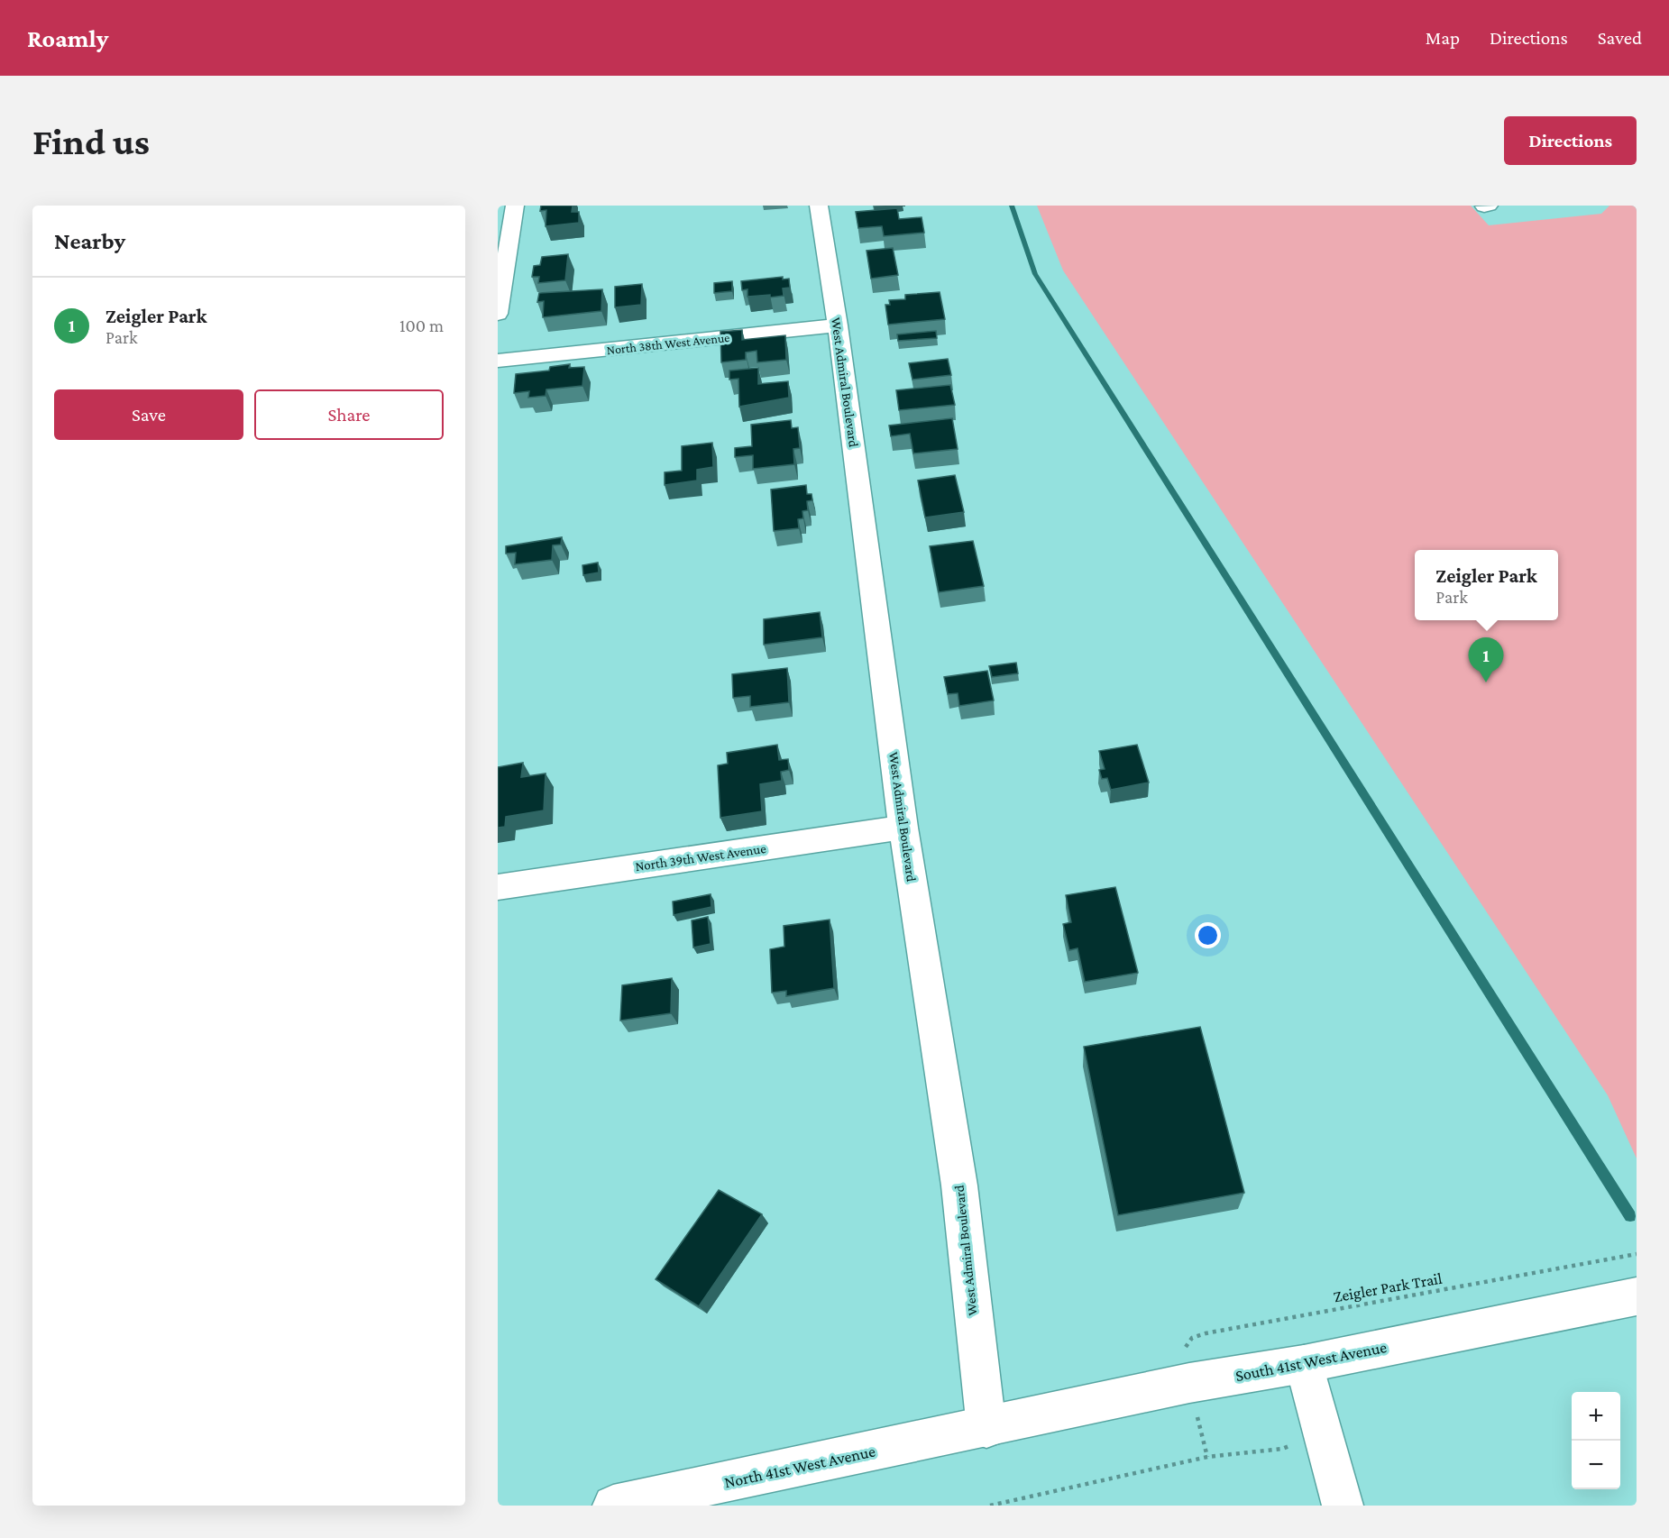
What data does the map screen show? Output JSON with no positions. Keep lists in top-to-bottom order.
{
  "streets": {
    "street": [
      "North 38th West Avenue",
      "West Admiral Boulevard",
      "North 39th West Avenue",
      "South 41st West Avenue",
      "North 41st West Avenue"
    ],
    "path": ["Zeigler Park Trail"]
  },
  "crossings": [
    ["North 38th West Avenue", "West Admiral Boulevard"],
    ["West Admiral Boulevard", "North 39th West Avenue"],
    ["West Admiral Boulevard", "South 41st West Avenue"],
    ["West Admiral Boulevard", "North 41st West Avenue"],
    ["Zeigler Park Trail", "South 41st West Avenue"],
    ["South 41st West Avenue", "North 41st West Avenue"]
  ],
  "page": {
    "header": "Roamly",
    "nav": ["Map", "Directions", "Saved"],
    "buttons": [
      "Directions",
      ["Save", "Share"]
    ],
    "title": "Find us",
    "heading": "Nearby",
    "list": [
      {
        "mark": "1",
        "name": "Zeigler Park",
        "note": "Park",
        "value": "100 m"
      }
    ],
    "popup": ["Zeigler Park", "Park"],
    "pins": "1",
    "map_buttons": ["+", "−"]
  }
}
